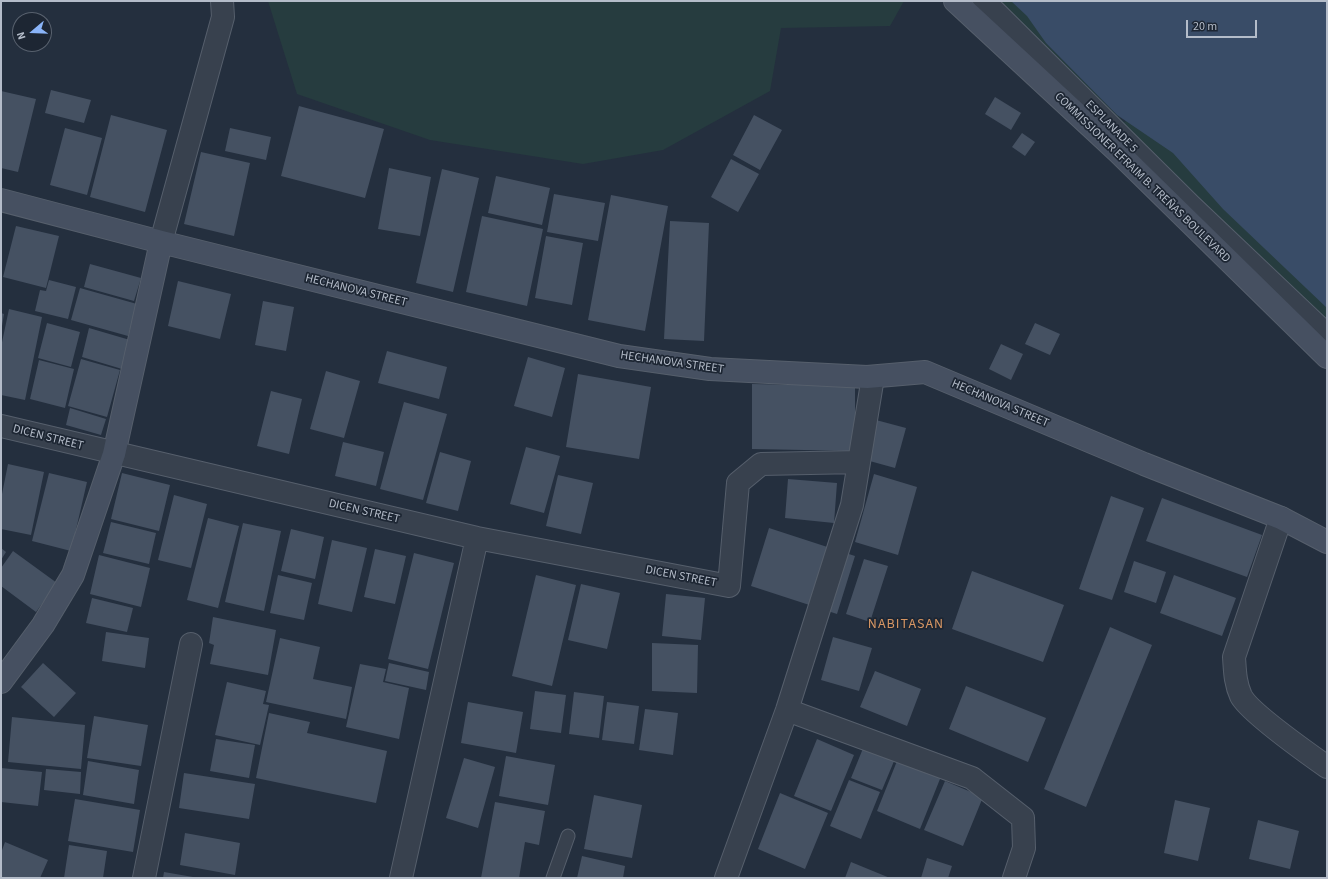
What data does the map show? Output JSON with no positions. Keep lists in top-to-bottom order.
{
  "streets": {
    "main road": ["COMMISSIONER EFRAIM B. TREÑAS BOULEVARD", "HECHANOVA STREET"],
    "street": ["ESPLANADE 5", "DICEN STREET"]
  },
  "districts": ["NABITASAN"],
  "scale_bar": "20 m",
  "north": "left"
}
